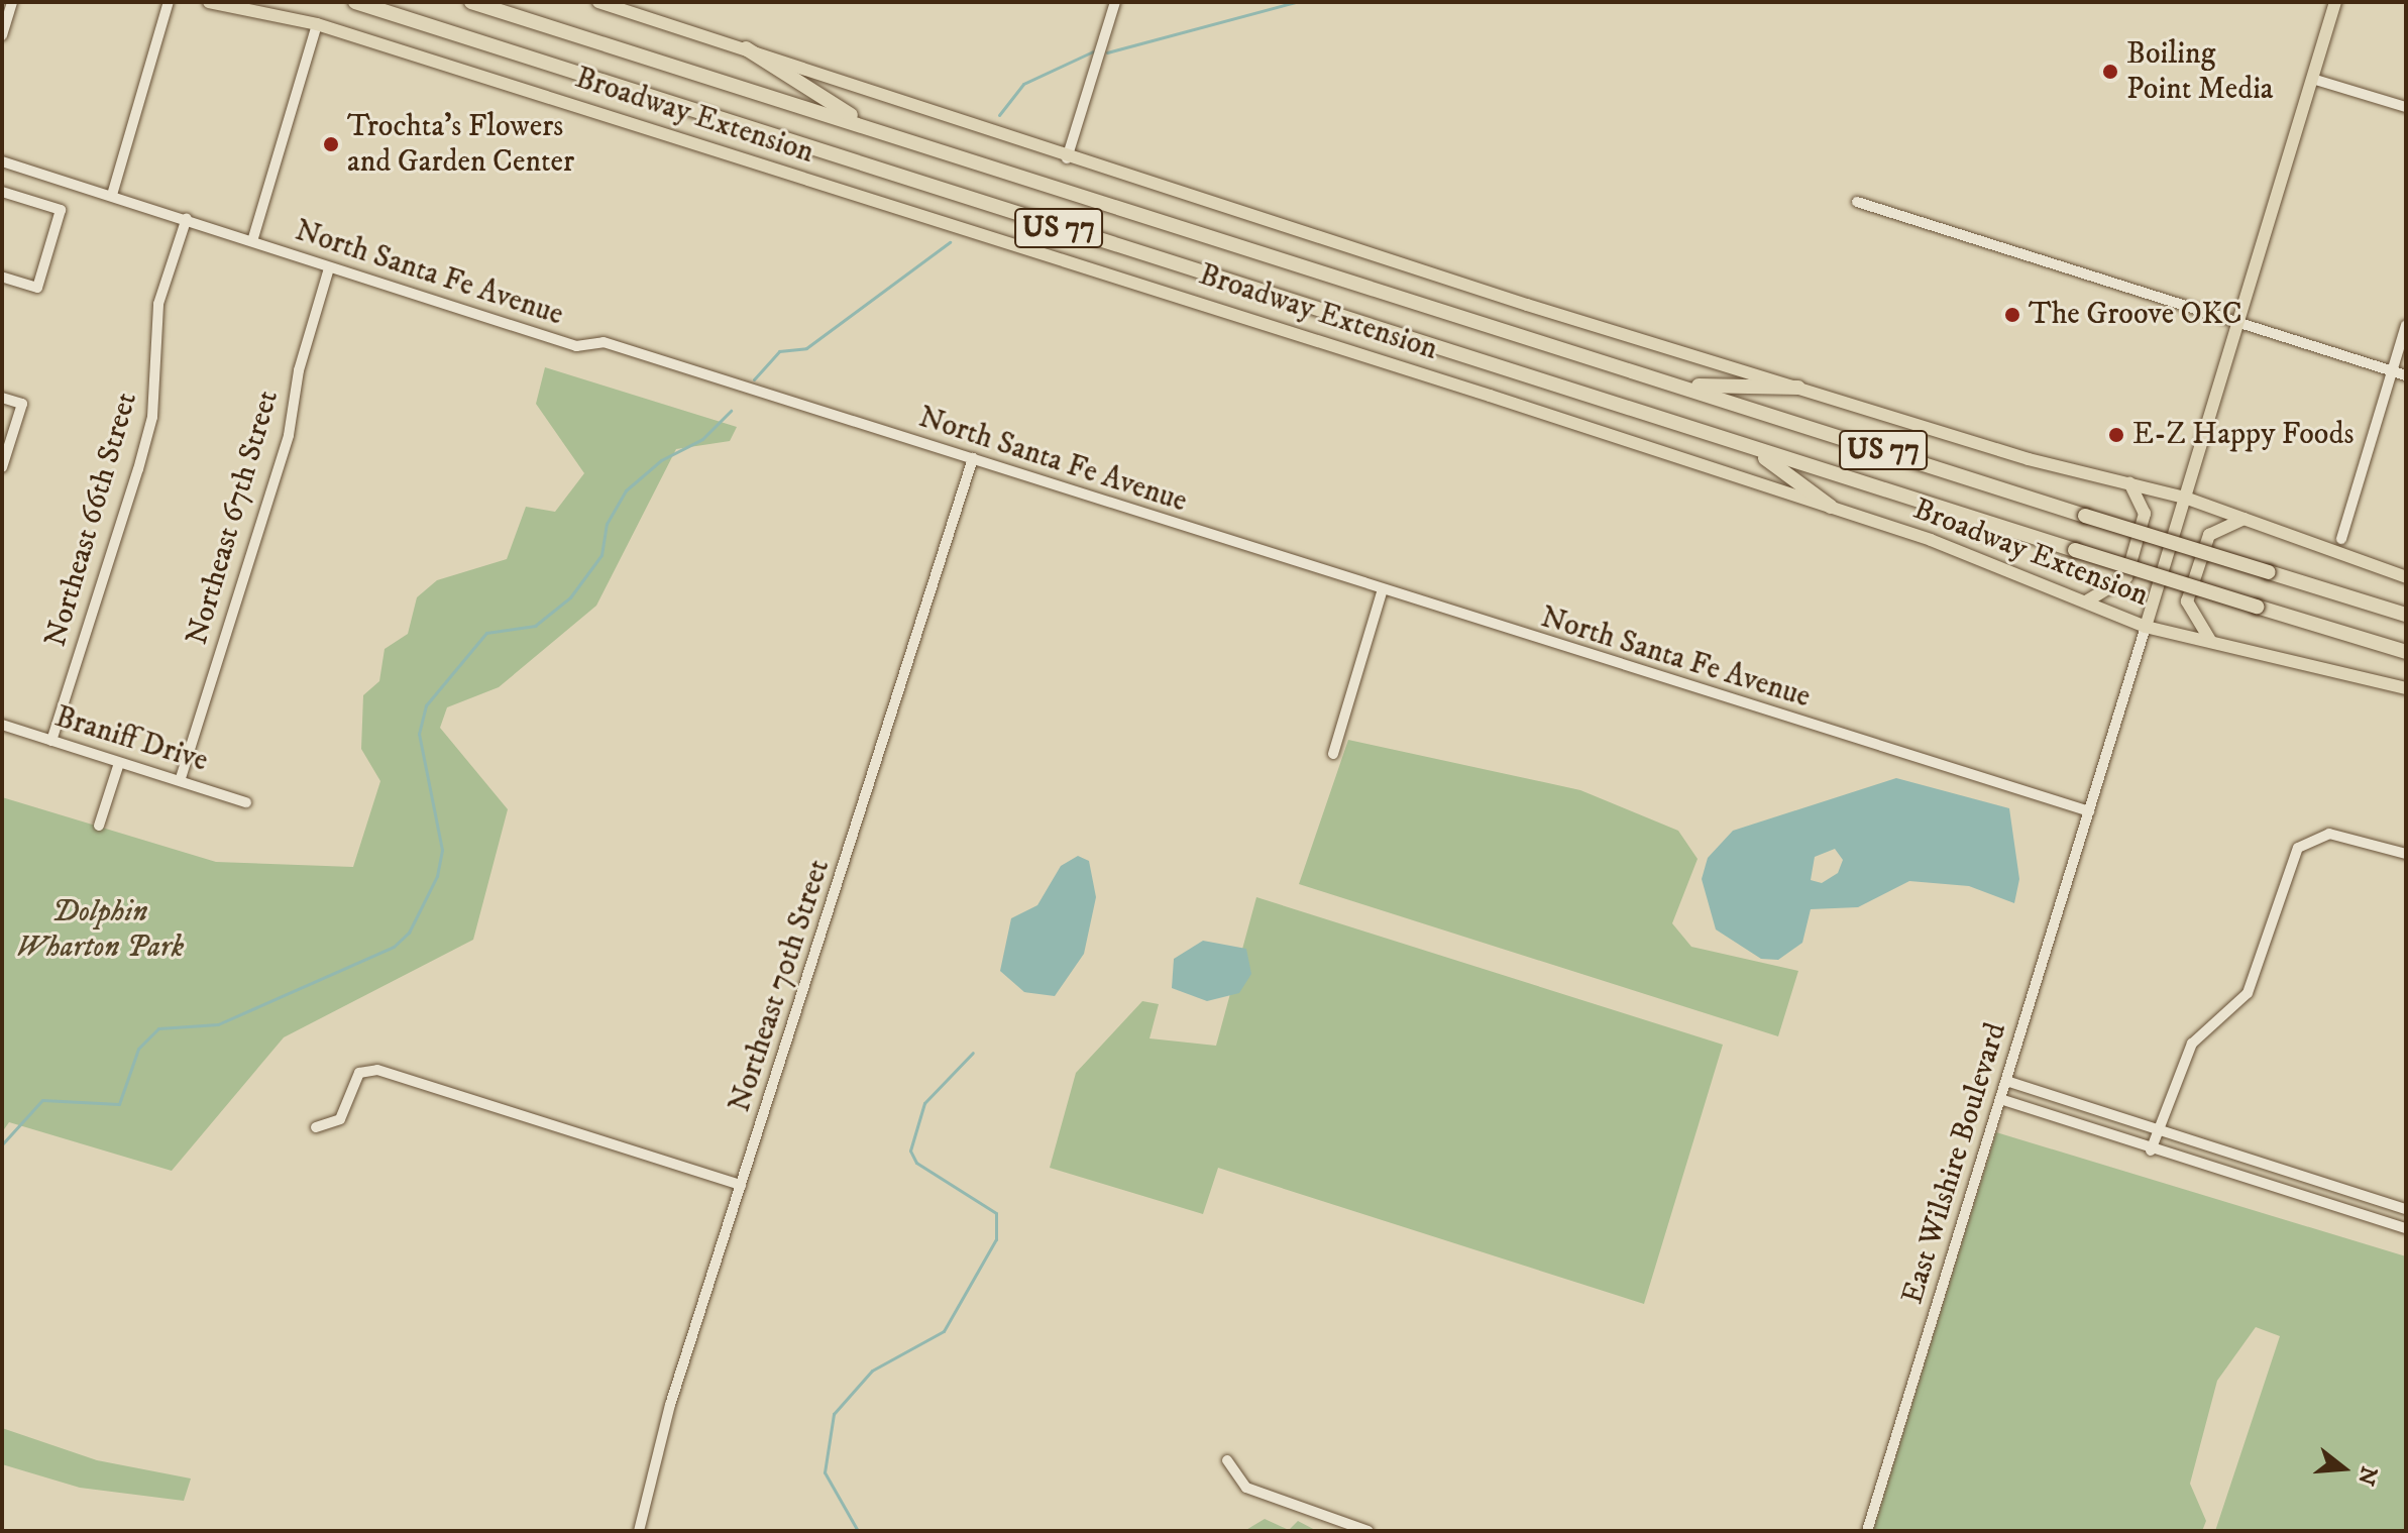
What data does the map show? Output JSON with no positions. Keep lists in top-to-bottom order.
{
  "streets": {
    "highway": ["Broadway Extension", "US 77"],
    "street": [
      "North Santa Fe Avenue",
      "Northeast 67th Street",
      "Northeast 66th Street",
      "Braniff Drive",
      "Northeast 70th Street",
      "East Wilshire Boulevard"
    ]
  },
  "crossings": [
    ["Broadway Extension", "East Wilshire Boulevard"],
    ["North Santa Fe Avenue", "Northeast 67th Street"],
    ["North Santa Fe Avenue", "Northeast 66th Street"],
    ["North Santa Fe Avenue", "Northeast 70th Street"],
    ["North Santa Fe Avenue", "East Wilshire Boulevard"],
    ["Northeast 67th Street", "Braniff Drive"],
    ["Northeast 66th Street", "Braniff Drive"]
  ],
  "parks": ["Dolphin Wharton Park"],
  "places": [
    "Boiling Point Media",
    "Trochta's Flowers and Garden Center",
    "The Groove OKC",
    "E-Z Happy Foods"
  ],
  "north": "right"
}
